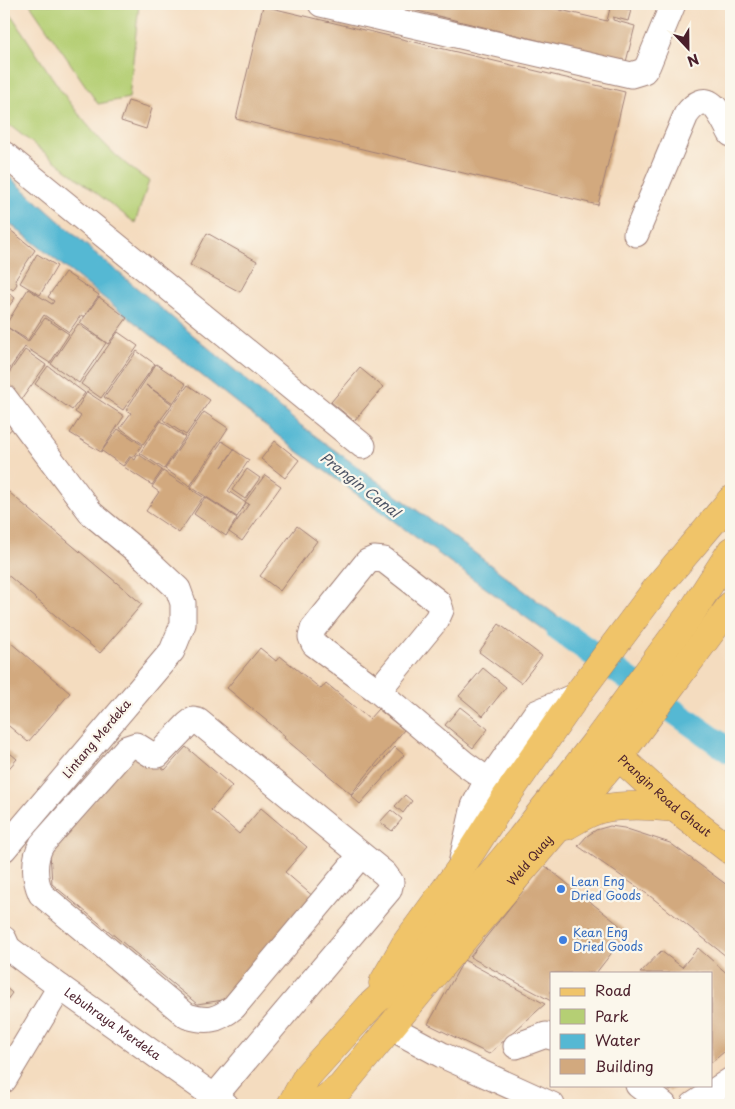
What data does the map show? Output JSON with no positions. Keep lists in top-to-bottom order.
{
  "streets": {
    "main road": ["Prangin Road Ghaut", "Weld Quay"],
    "street": ["Lintang Merdeka", "Lebuhraya Merdeka"]
  },
  "crossings": [
    ["Prangin Road Ghaut", "Weld Quay"]
  ],
  "water": ["Prangin Canal"],
  "places": ["Lean Eng Dried Goods", "Kean Eng Dried Goods"],
  "legend": [
    "Road",
    "Park",
    "Water",
    "Building"
  ],
  "north": "bottom"
}
